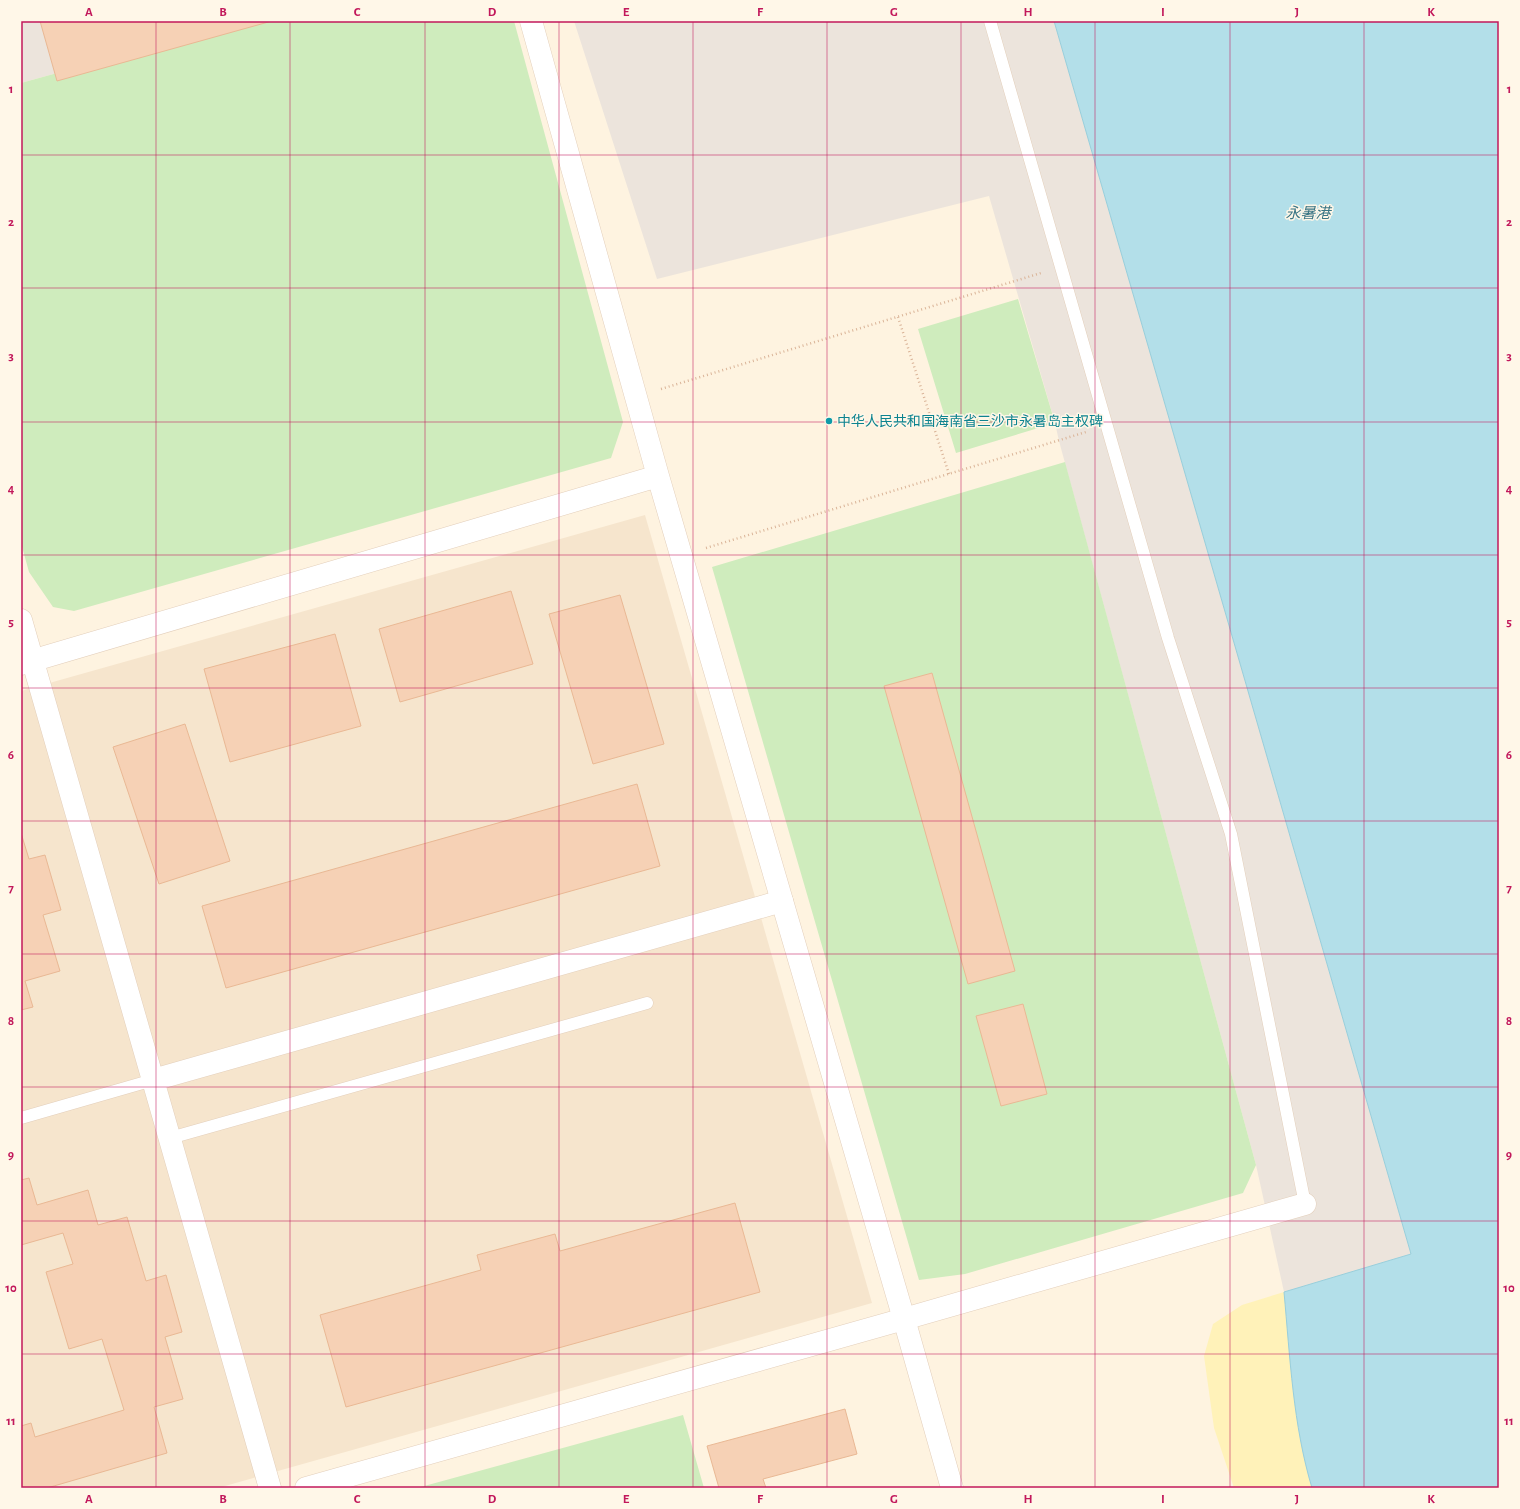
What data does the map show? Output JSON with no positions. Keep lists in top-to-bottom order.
{
  "water": ["永暑港"],
  "places": ["中华人民共和国海南省三沙市永暑岛主权碑"],
  "grid": {
    "columns": [
      "A",
      "B",
      "C",
      "D",
      "E",
      "F",
      "G",
      "H",
      "I",
      "J",
      "K"
    ],
    "rows": [
      "1",
      "2",
      "3",
      "4",
      "5",
      "6",
      "7",
      "8",
      "9",
      "10",
      "11"
    ]
  }
}
